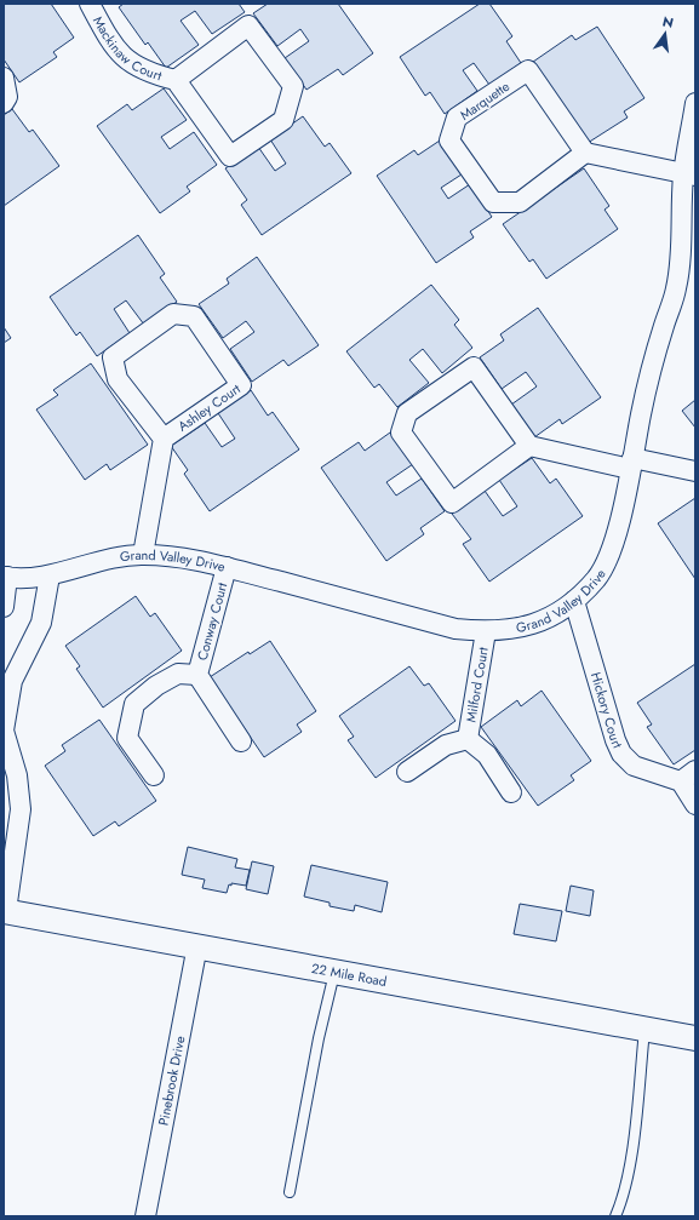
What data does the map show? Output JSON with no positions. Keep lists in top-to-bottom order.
{
  "streets": {
    "street": [
      "Mackinaw Court",
      "Marquette",
      "Ashley Court",
      "Grand Valley Drive",
      "Conway Court",
      "Milford Court",
      "Hickory Court",
      "22 Mile Road",
      "Pinebrook Drive"
    ]
  },
  "crossings": [
    ["Ashley Court", "Grand Valley Drive"],
    ["Grand Valley Drive", "Conway Court"],
    ["Grand Valley Drive", "Milford Court"],
    ["Grand Valley Drive", "Hickory Court"],
    ["22 Mile Road", "Pinebrook Drive"]
  ],
  "north": "top"
}
